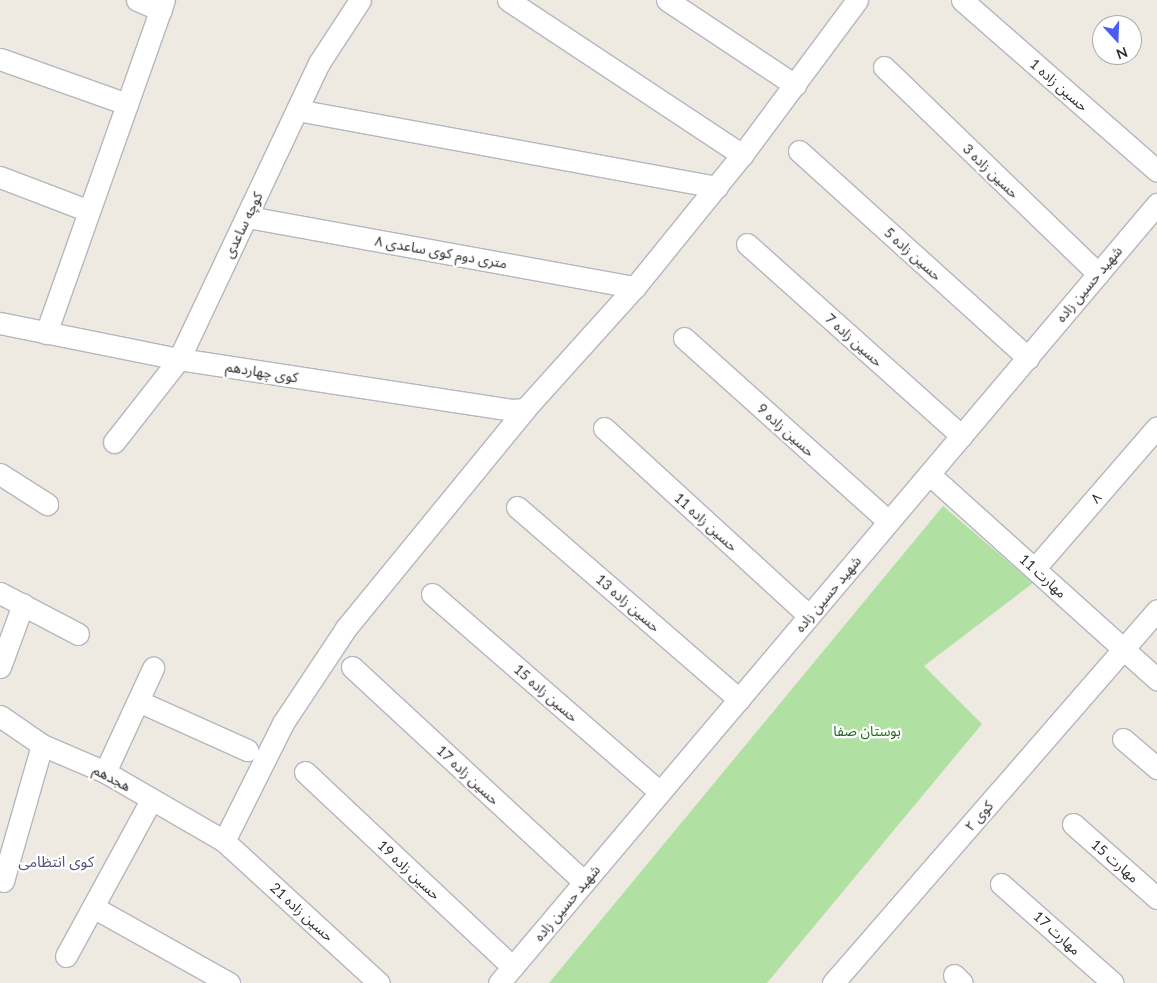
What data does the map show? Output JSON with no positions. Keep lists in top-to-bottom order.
{
  "streets": {
    "street": [
      "حسین زاده 1",
      "حسین زاده 3",
      "کوچه ساعدی",
      "۸ متری دوم کوی ساعدی",
      "حسین زاده 5",
      "شهید حسین زاده",
      "حسین زاده 7",
      "کوی چهاردهم",
      "حسین زاده 9",
      "۸",
      "حسین زاده 11",
      "مهارت 11",
      "حسین زاده 13",
      "حسین زاده 15",
      "حسین زاده 17",
      "هجدهم",
      "کوی ۲",
      "مهارت 15",
      "حسین زاده 19",
      "حسین زاده 21",
      "مهارت 17"
    ]
  },
  "crossings": [
    ["حسین زاده 3", "شهید حسین زاده"],
    ["کوچه ساعدی", "۸ متری دوم کوی ساعدی"],
    ["کوچه ساعدی", "کوی چهاردهم"],
    ["حسین زاده 5", "شهید حسین زاده"],
    ["شهید حسین زاده", "حسین زاده 7"],
    ["شهید حسین زاده", "حسین زاده 9"],
    ["شهید حسین زاده", "حسین زاده 11"],
    ["شهید حسین زاده", "مهارت 11"],
    ["شهید حسین زاده", "حسین زاده 13"],
    ["شهید حسین زاده", "حسین زاده 15"],
    ["شهید حسین زاده", "حسین زاده 17"],
    ["شهید حسین زاده", "حسین زاده 19"],
    ["۸", "مهارت 11"],
    ["مهارت 11", "کوی ۲"],
    ["هجدهم", "حسین زاده 21"]
  ],
  "districts": ["کوی انتظامی"],
  "parks": ["بوستان صفا"],
  "north": "bottom"
}
